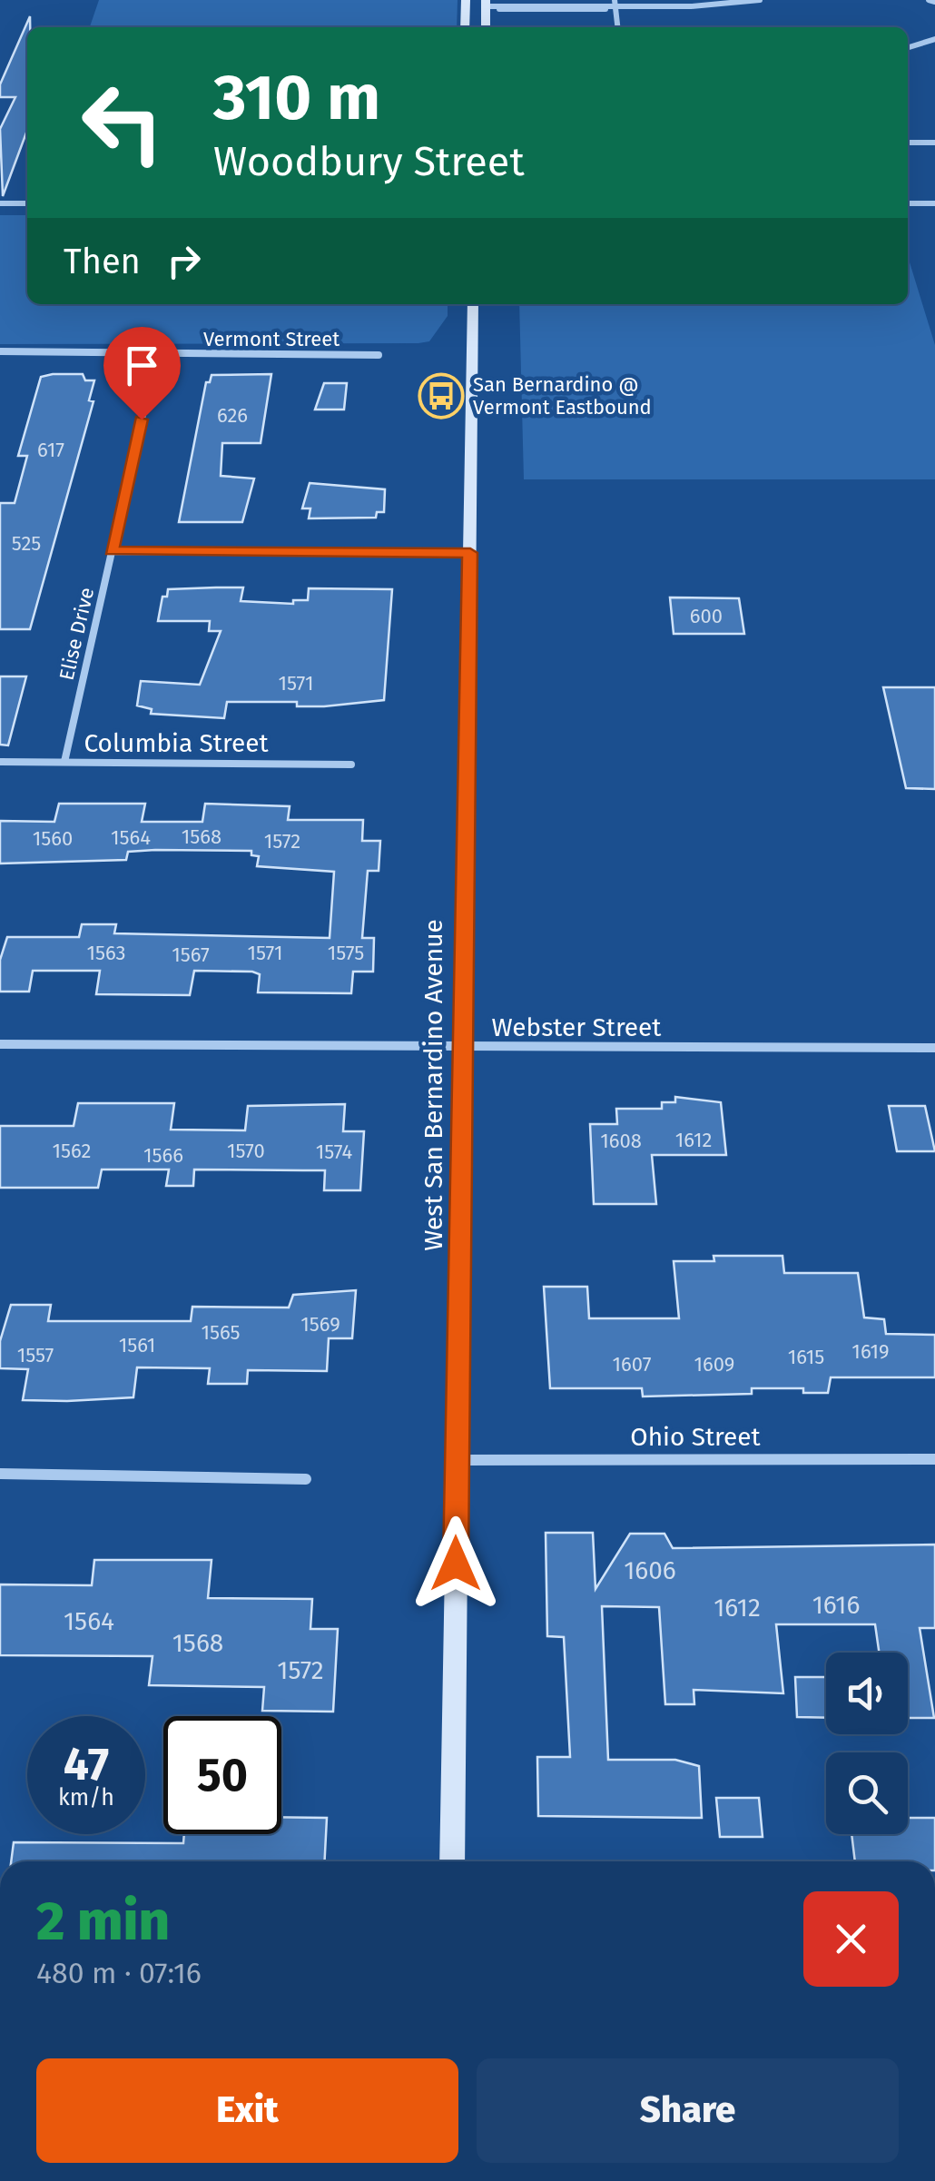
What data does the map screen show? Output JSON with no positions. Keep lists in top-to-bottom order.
{
  "streets": {
    "main road": ["West San Bernardino Avenue"],
    "street": [
      "Vermont Street",
      "Elise Drive",
      "Columbia Street",
      "Webster Street",
      "Ohio Street"
    ]
  },
  "crossings": [
    ["Vermont Street", "Elise Drive"],
    ["Elise Drive", "Columbia Street"],
    ["Webster Street", "West San Bernardino Avenue"],
    ["West San Bernardino Avenue", "Ohio Street"]
  ],
  "places": {
    "bus stop": ["San Bernardino @ Vermont Eastbound"]
  },
  "house_numbers": [
    "626",
    "617",
    "525",
    "600",
    "1571",
    "1568",
    "1564",
    "1560",
    "1572",
    "1563",
    "1571",
    "1575",
    "1567",
    "1612",
    "1608",
    "1562",
    "1570",
    "1574",
    "1566",
    "1569",
    "1565",
    "1561",
    "1619",
    "1557",
    "1615",
    "1607",
    "1609",
    "1606",
    "1616",
    "1612",
    "1564",
    "1568",
    "1572"
  ],
  "page": {
    "turn": ["310 m", "Woodbury Street"],
    "then": "Then",
    "speed": "47 km/h",
    "limit": "50",
    "heading": ["2 min", "480 m · 07:16"],
    "buttons": ["Exit", "Share"]
  }
}
